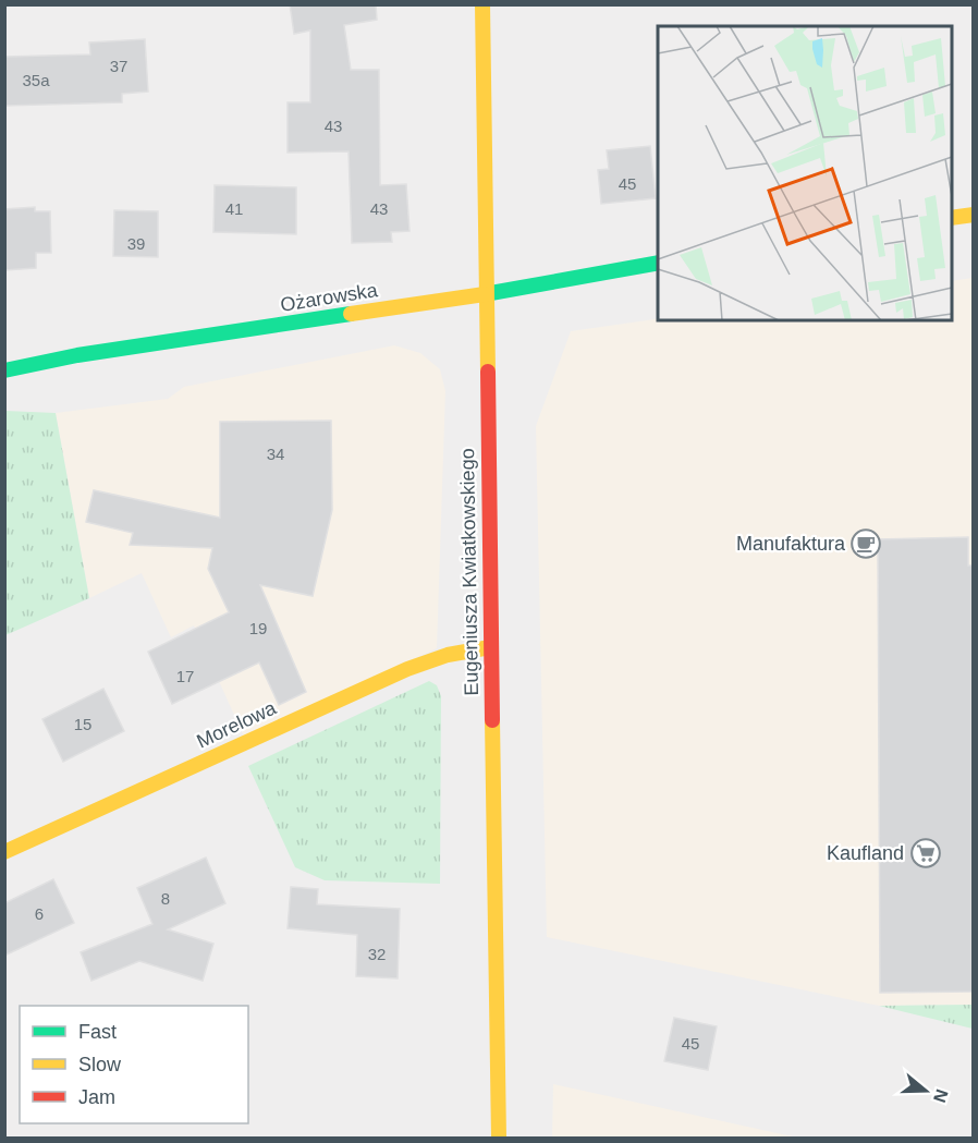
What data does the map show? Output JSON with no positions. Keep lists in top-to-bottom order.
{
  "streets": {
    "main road": ["Ożarowska", "Eugeniusza Kwiatkowskiego", "Morelowa"]
  },
  "crossings": [
    ["Ożarowska", "Eugeniusza Kwiatkowskiego"],
    ["Eugeniusza Kwiatkowskiego", "Morelowa"]
  ],
  "places": {
    "cafe": ["Manufaktura"],
    "supermarket": ["Kaufland"]
  },
  "house_numbers": [
    "37",
    "35a",
    "43",
    "45",
    "41",
    "43",
    "39",
    "34",
    "19",
    "17",
    "15",
    "8",
    "6",
    "32",
    "45"
  ],
  "legend": ["Fast", "Slow", "Jam"],
  "north": "right"
}
